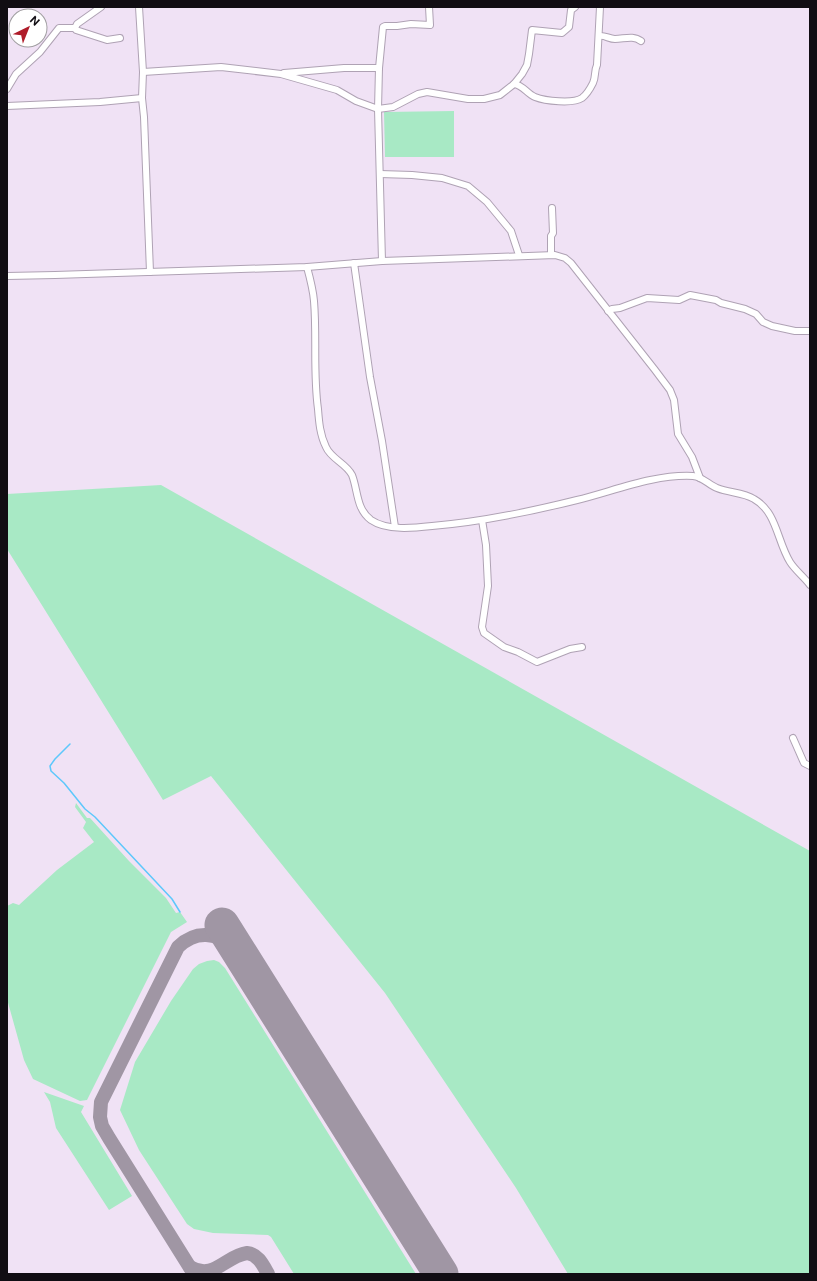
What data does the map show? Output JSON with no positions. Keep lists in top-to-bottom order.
{
  "north": "top right"
}
